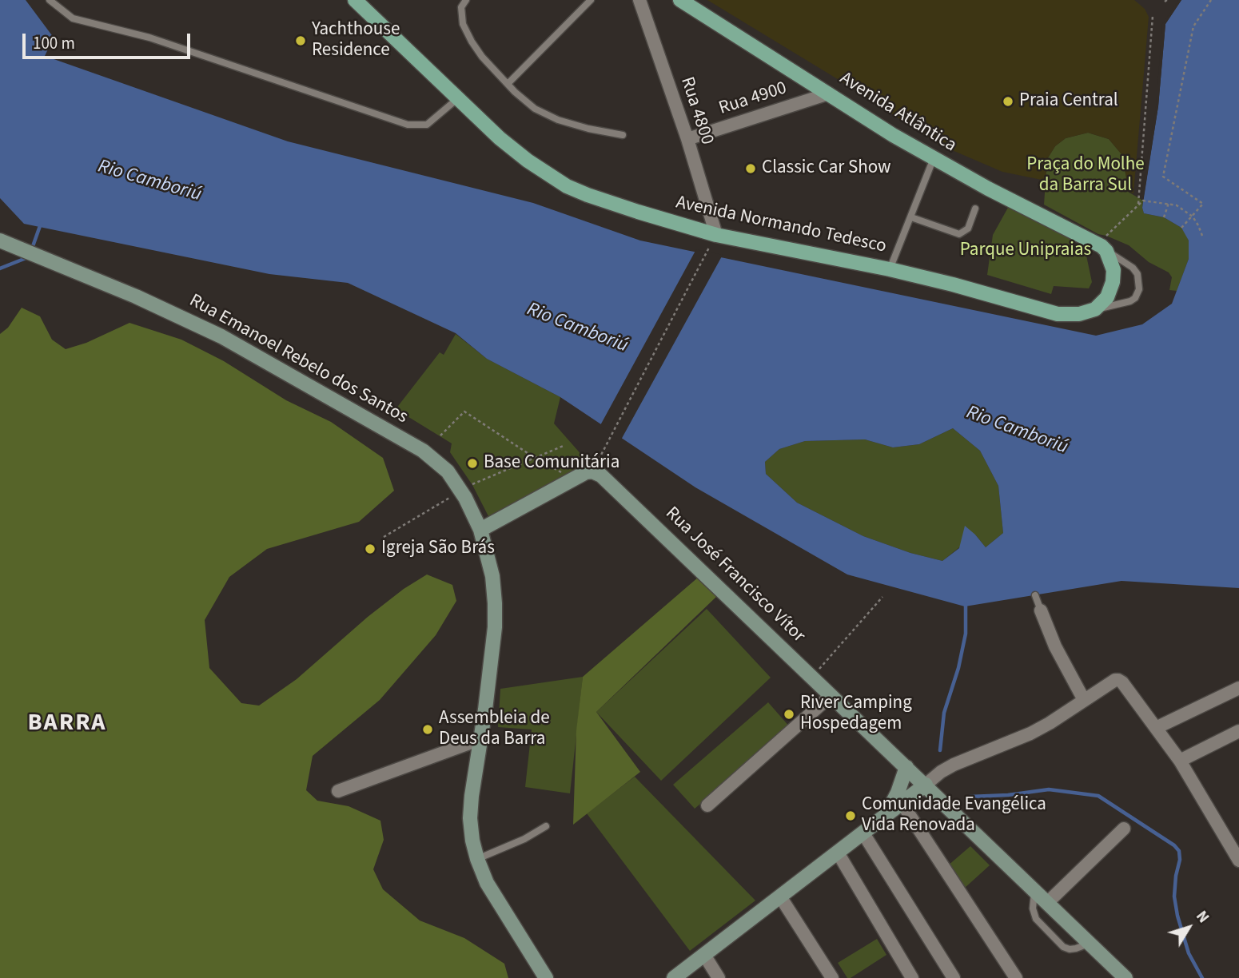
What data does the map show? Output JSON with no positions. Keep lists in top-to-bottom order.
{
  "streets": {
    "main road": [
      "Avenida Atlântica",
      "Avenida Normando Tedesco",
      "Rua Emanoel Rebelo dos Santos",
      "Rua José Francisco Vítor"
    ],
    "street": ["Rua 4900", "Rua 4800"]
  },
  "crossings": [
    ["Rua 4900", "Rua 4800"],
    ["Rua 4900", "Avenida Atlântica"],
    ["Rua 4800", "Avenida Normando Tedesco"],
    ["Rua Emanoel Rebelo dos Santos", "Rua José Francisco Vítor"]
  ],
  "districts": ["BARRA"],
  "water": ["Rio Camboriú"],
  "parks": ["Praça do Molhe da Barra Sul", "Parque Unipraias"],
  "places": [
    "Yachthouse Residence",
    "Praia Central",
    "Classic Car Show",
    "Base Comunitária",
    "Igreja São Brás",
    "River Camping Hospedagem",
    "Assembleia de Deus da Barra",
    "Comunidade Evangélica Vida Renovada"
  ],
  "scale_bar": "100 m",
  "north": "top right"
}
